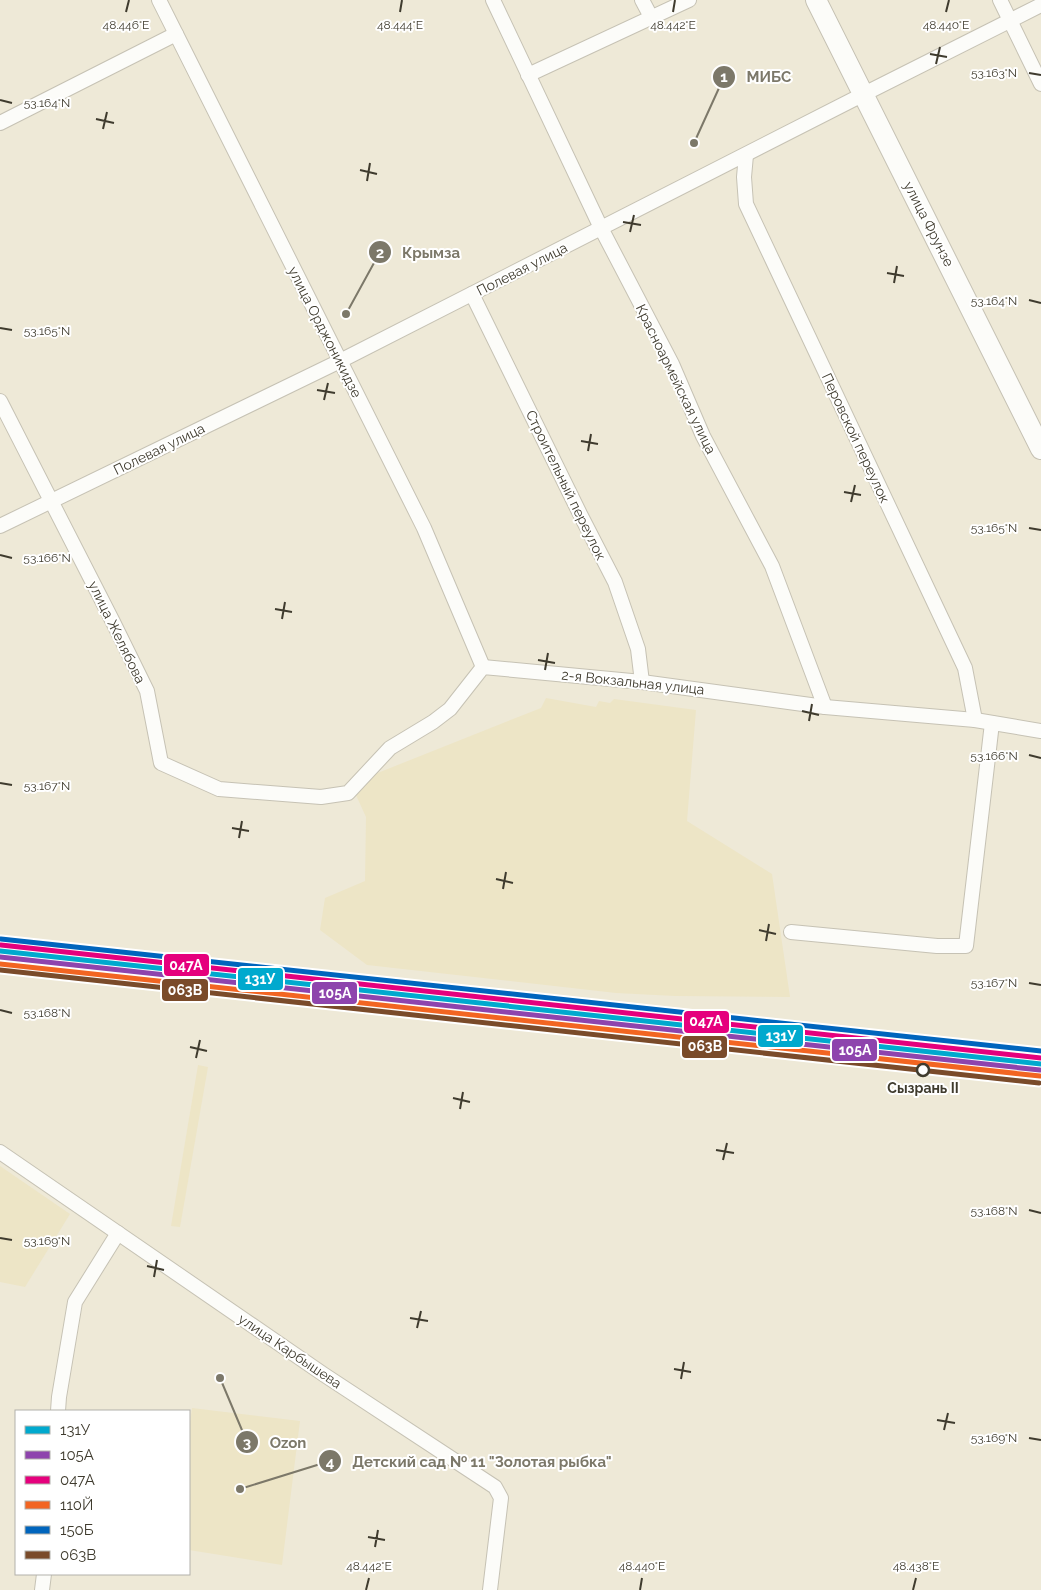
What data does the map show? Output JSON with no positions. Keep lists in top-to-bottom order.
{
  "streets": {
    "street": [
      "улица Фрунзе",
      "Полевая улица",
      "улица Орджоникидзе",
      "Красноармейская улица",
      "Перовской переулок",
      "Строительный переулок",
      "улица Желябова",
      "2-я Вокзальная улица",
      "улица Карбышева"
    ]
  },
  "crossings": [
    ["улица Фрунзе", "Полевая улица"],
    ["Полевая улица", "улица Орджоникидзе"],
    ["Полевая улица", "Красноармейская улица"],
    ["Полевая улица", "Перовской переулок"],
    ["Полевая улица", "Строительный переулок"],
    ["Полевая улица", "улица Желябова"],
    ["улица Орджоникидзе", "улица Желябова"],
    ["улица Орджоникидзе", "2-я Вокзальная улица"],
    ["Красноармейская улица", "2-я Вокзальная улица"],
    ["Перовской переулок", "2-я Вокзальная улица"],
    ["Строительный переулок", "2-я Вокзальная улица"],
    ["улица Желябова", "2-я Вокзальная улица"]
  ],
  "places": [
    "МИБС",
    "Крымза",
    "Сызрань II",
    "Ozon",
    "Детский сад № 11 \"Золотая рыбка\""
  ],
  "lines": [
    "transit line 150Б",
    "transit line 047А",
    "transit line 131У",
    "transit line 105А",
    "transit line 110Й",
    "transit line 063В"
  ],
  "legend": [
    "131У",
    "105А",
    "047А",
    "110Й",
    "150Б",
    "063В"
  ],
  "coordinates": [
    "48.446°E",
    "48.444°E",
    "48.442°E",
    "48.440°E",
    "53.163°N",
    "53.164°N",
    "53.165°N",
    "53.166°N",
    "53.167°N",
    "53.168°N",
    "53.169°N",
    "48.438°E"
  ]
}
